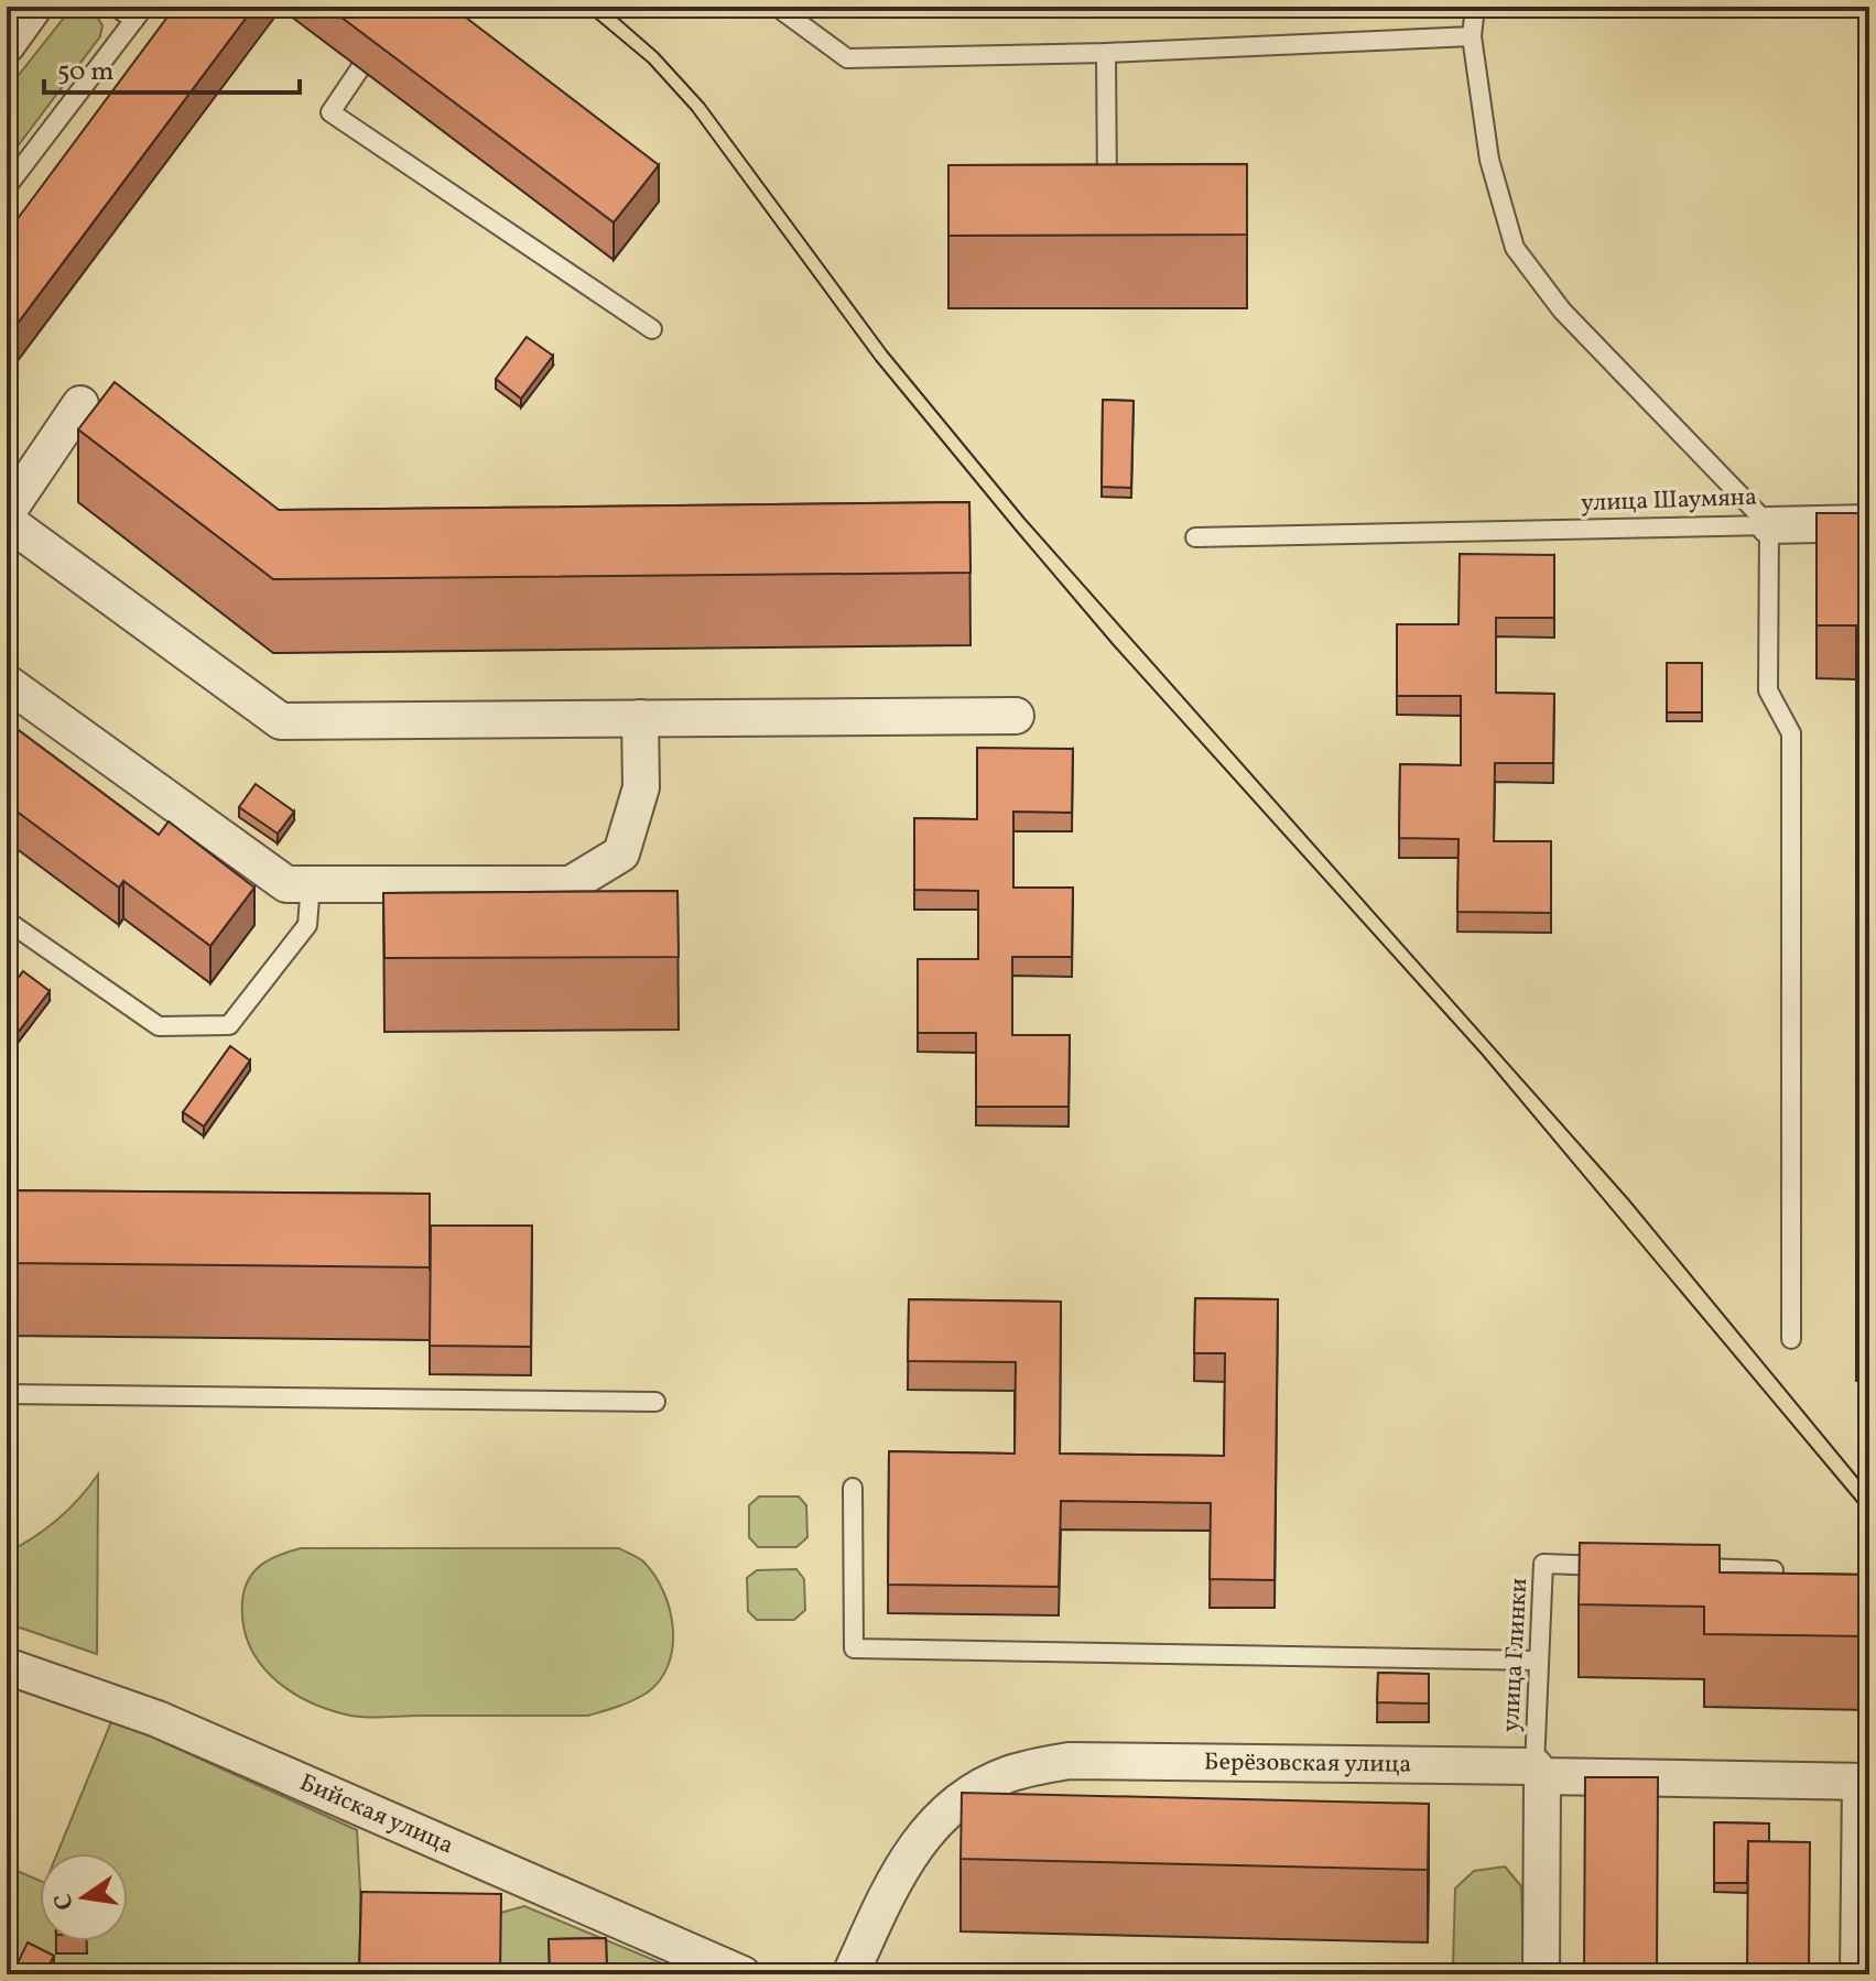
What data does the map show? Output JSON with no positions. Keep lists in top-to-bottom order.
{
  "streets": {
    "street": ["Берёзовская улица", "Бийская улица"],
    "lane": ["улица Шаумяна", "улица Глинки"]
  },
  "crossings": [
    ["улица Глинки", "Берёзовская улица"]
  ],
  "scale_bar": "50 m",
  "north": "left"
}
